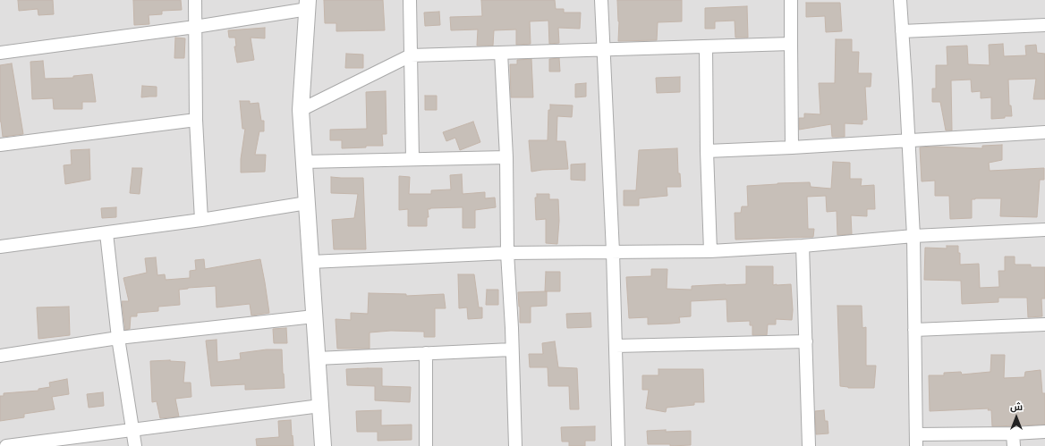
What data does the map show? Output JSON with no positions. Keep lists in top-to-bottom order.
{
  "north": "top"
}
